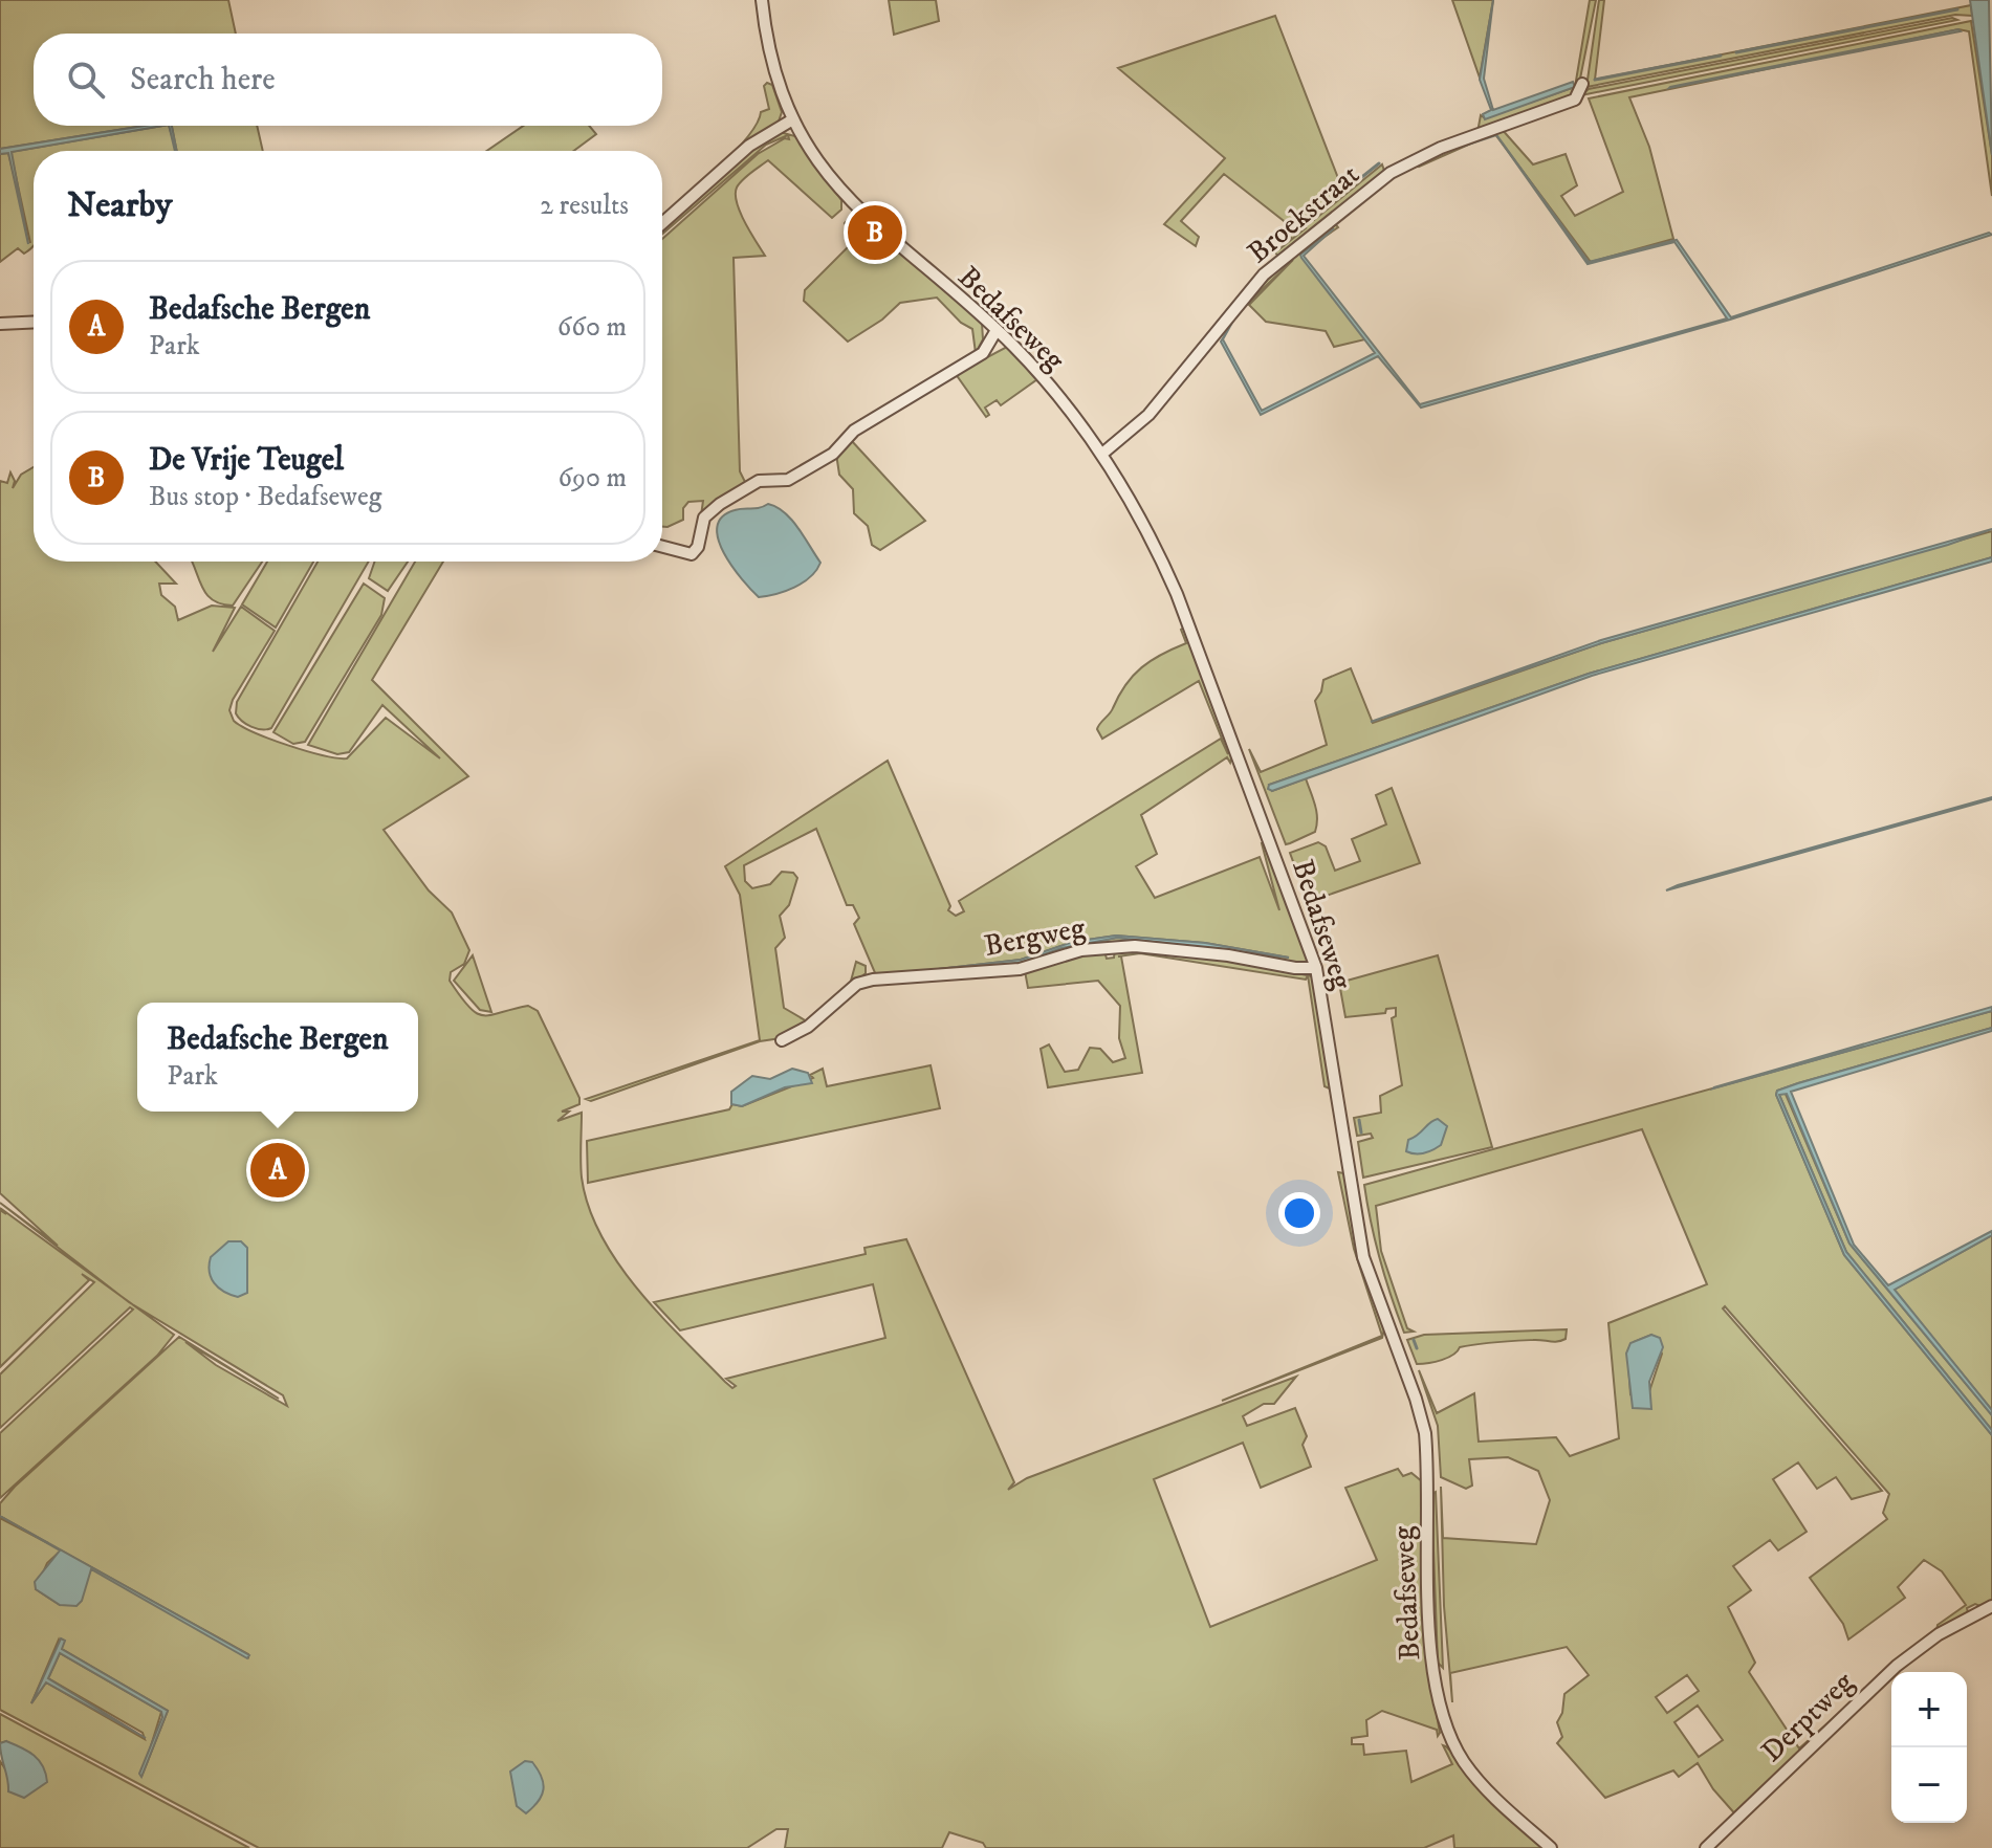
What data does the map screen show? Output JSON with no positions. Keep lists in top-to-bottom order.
{
  "streets": {
    "street": [
      "Broekstraat",
      "Bedafseweg",
      "Bergweg",
      "Derptweg"
    ]
  },
  "crossings": [
    ["Broekstraat", "Bedafseweg"],
    ["Bedafseweg", "Bergweg"]
  ],
  "page": {
    "search": "Search here",
    "heading": ["Nearby", "2 results"],
    "pins": ["B", "A"],
    "list": [
      {
        "mark": "A",
        "name": "Bedafsche Bergen",
        "note": "Park",
        "value": "660 m"
      },
      {
        "mark": "B",
        "name": "De Vrije Teugel",
        "note": "Bus stop · Bedafseweg",
        "value": "690 m"
      }
    ],
    "popup": ["Bedafsche Bergen", "Park"],
    "map_buttons": ["+", "−"]
  }
}
